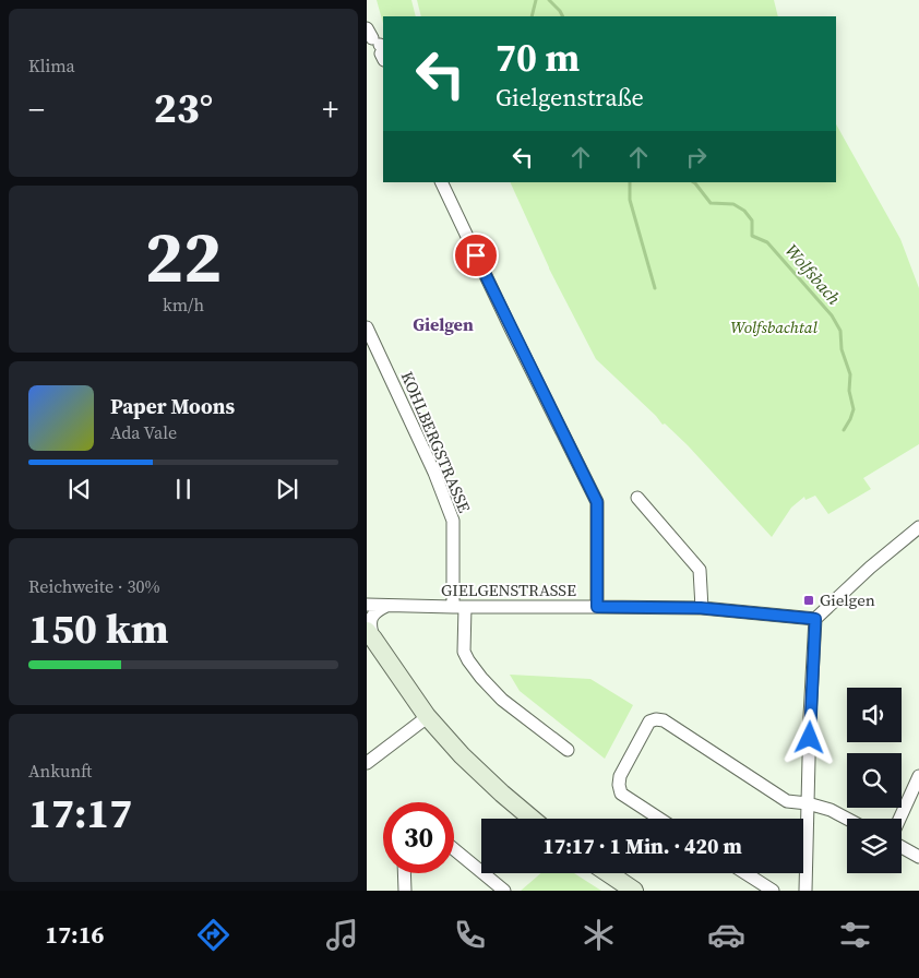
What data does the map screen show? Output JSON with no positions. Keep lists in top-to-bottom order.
{
  "streets": {
    "street": ["KOHLBERGSTRASSE", "GIELGENSTRASSE"]
  },
  "crossings": [
    ["KOHLBERGSTRASSE", "GIELGENSTRASSE"]
  ],
  "districts": ["Gielgen"],
  "water": ["Wolfsbach"],
  "parks": ["Wolfsbachtal"],
  "places": {
    "transit": ["Gielgen"]
  },
  "page": {
    "tile": [
      "Klima",
      ["22", "km/h"],
      ["Reichweite · 30%", "150 km"],
      ["Ankunft", "17:17"]
    ],
    "turn": ["70 m", "Gielgenstraße"],
    "heat": ["−", "23°", "+"],
    "song": ["Paper Moons", "Ada Vale"],
    "limit": "30",
    "trip": "17:17 · 1 Min. · 420 m",
    "tabs": "17:16"
  }
}
